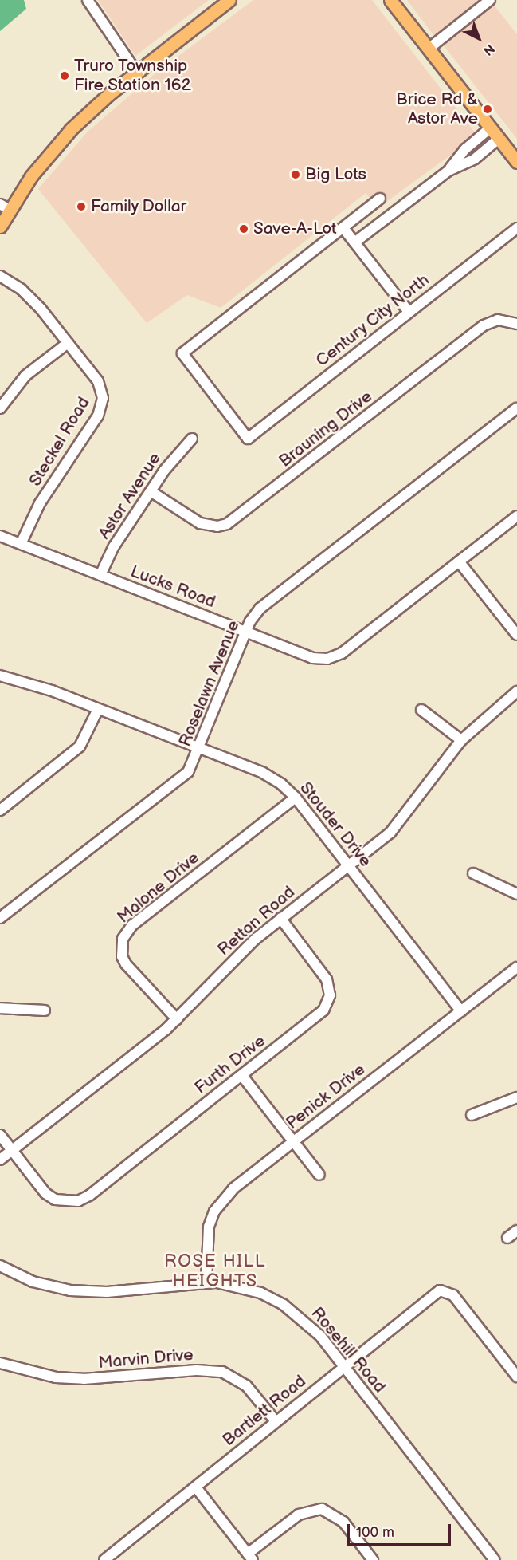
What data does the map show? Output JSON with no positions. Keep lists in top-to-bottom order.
{
  "streets": {
    "street": [
      "Century City North",
      "Brauning Drive",
      "Steckel Road",
      "Astor Avenue",
      "Lucks Road",
      "Roselawn Avenue",
      "Stouder Drive",
      "Malone Drive",
      "Retton Road",
      "Furth Drive",
      "Penick Drive",
      "Rosehill Road",
      "Marvin Drive",
      "Bartlett Road"
    ]
  },
  "crossings": [
    ["Brauning Drive", "Astor Avenue"],
    ["Steckel Road", "Lucks Road"],
    ["Astor Avenue", "Lucks Road"],
    ["Lucks Road", "Roselawn Avenue"],
    ["Roselawn Avenue", "Stouder Drive"],
    ["Stouder Drive", "Malone Drive"],
    ["Stouder Drive", "Retton Road"],
    ["Stouder Drive", "Penick Drive"],
    ["Malone Drive", "Retton Road"],
    ["Retton Road", "Furth Drive"],
    ["Penick Drive", "Rosehill Road"],
    ["Rosehill Road", "Bartlett Road"],
    ["Marvin Drive", "Bartlett Road"]
  ],
  "districts": ["ROSE HILL HEIGHTS"],
  "places": [
    "Truro Township Fire Station 162",
    "Brice Rd & Astor Ave",
    "Big Lots",
    "Family Dollar",
    "Save-A-Lot"
  ],
  "scale_bar": "100 m",
  "north": "bottom right"
}
